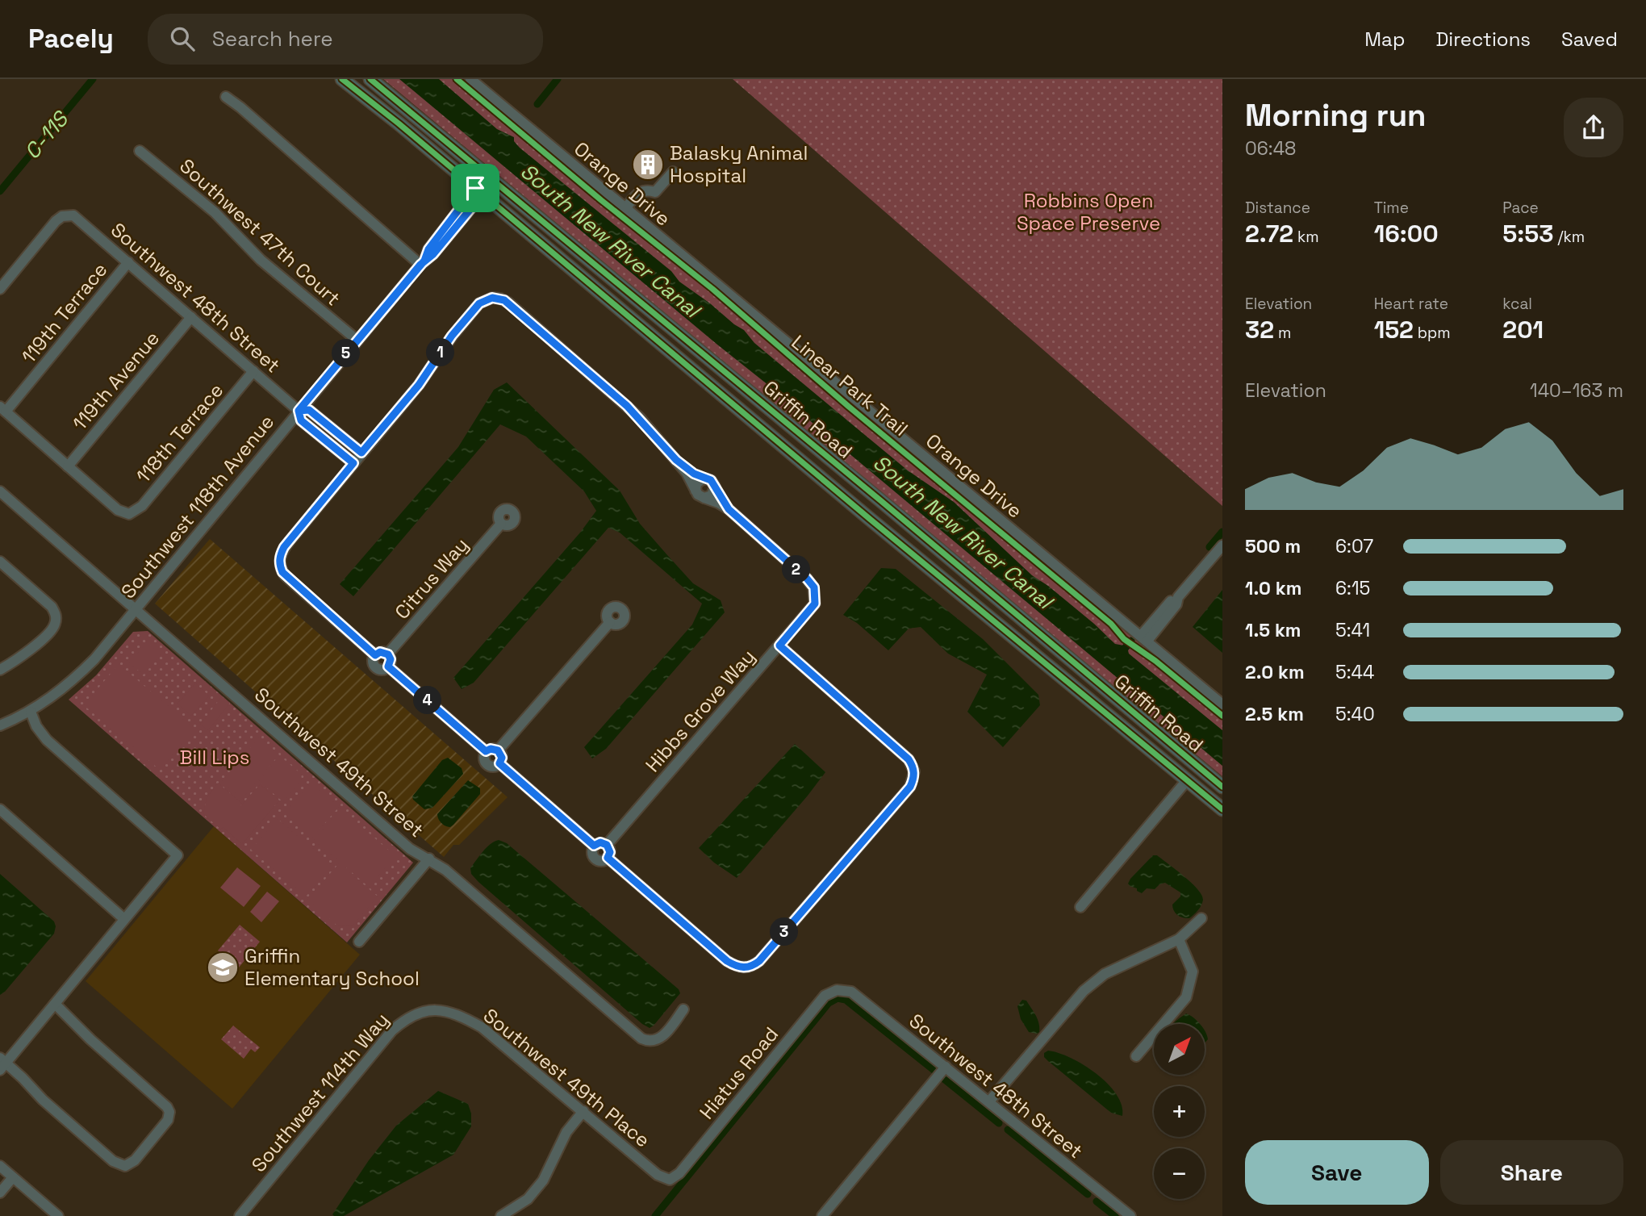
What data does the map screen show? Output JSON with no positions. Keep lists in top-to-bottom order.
{
  "streets": {
    "main road": ["Griffin Road"],
    "street": [
      "Orange Drive",
      "Southwest 47th Court",
      "Southwest 48th Street",
      "119th Terrace",
      "119th Avenue",
      "118th Terrace",
      "Southwest 118th Avenue",
      "Citrus Way",
      "Hibbs Grove Way",
      "Southwest 49th Street",
      "Hiatus Road",
      "Southwest 49th Place",
      "Southwest 114th Way"
    ],
    "cycle path": ["Linear Park Trail"]
  },
  "crossings": [
    ["Southwest 47th Court", "Southwest 118th Avenue"],
    ["Southwest 48th Street", "119th Terrace"],
    ["Southwest 48th Street", "119th Avenue"],
    ["Southwest 48th Street", "118th Terrace"],
    ["Southwest 48th Street", "Southwest 118th Avenue"],
    ["Southwest 48th Street", "Hiatus Road"],
    ["119th Avenue", "118th Terrace"],
    ["Griffin Road", "Southwest 118th Avenue"],
    ["Southwest 118th Avenue", "Southwest 49th Street"],
    ["Hiatus Road", "Southwest 49th Place"],
    ["Southwest 49th Place", "Southwest 114th Way"]
  ],
  "water": ["C-11S", "South New River Canal"],
  "parks": ["Robbins Open Space Preserve", "Bill Lips"],
  "places": {
    "building": ["Balasky Animal Hospital"],
    "school or university": ["Griffin Elementary School"]
  },
  "north": "top right",
  "page": {
    "header": "Pacely",
    "search": "Search here",
    "nav": ["Map", "Directions", "Saved"],
    "heading": ["Morning run", "06:48"],
    "stats": [
      ["Distance", "2.72 km"],
      ["Time", "16:00"],
      ["Pace", "5:53 /km"],
      ["Elevation", "32 m"],
      ["Heart rate", "152 bpm"],
      ["kcal", "201"]
    ],
    "pins": [
      "1",
      "5",
      "2",
      "4",
      "3"
    ],
    "chart": ["Elevation", "140–163 m"],
    "list": [
      {
        "name": "500 m",
        "note": "6:07"
      },
      {
        "name": "1.0 km",
        "note": "6:15"
      },
      {
        "name": "1.5 km",
        "note": "5:41"
      },
      {
        "name": "2.0 km",
        "note": "5:44"
      },
      {
        "name": "2.5 km",
        "note": "5:40"
      }
    ],
    "map_buttons": ["+", "−"],
    "buttons": ["Save", "Share"]
  }
}
